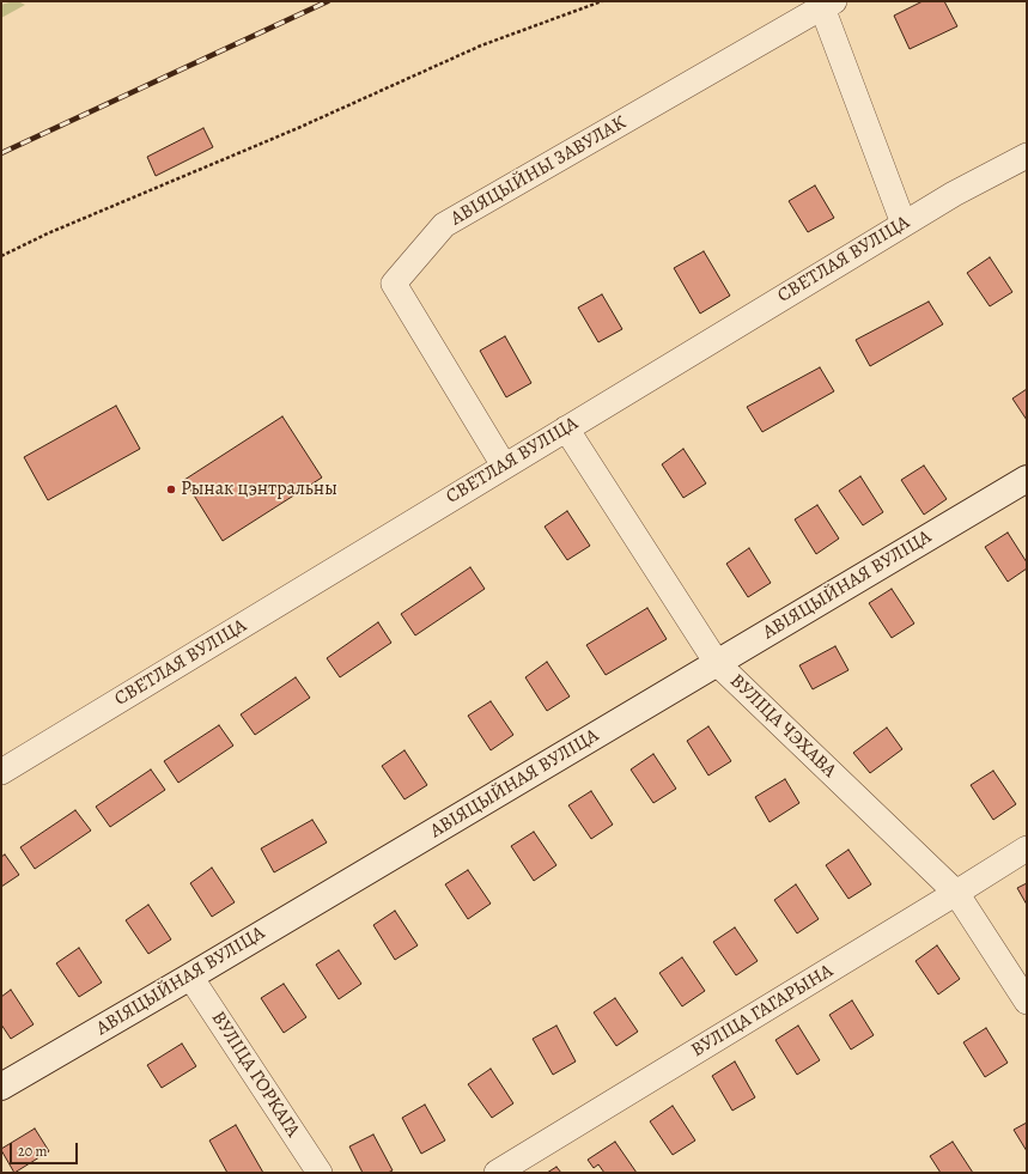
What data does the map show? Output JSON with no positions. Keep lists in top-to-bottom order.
{
  "streets": {
    "street": [
      "АВІЯЦЫЙНЫ ЗАВУЛАК",
      "СВЕТЛАЯ ВУЛІЦА",
      "АВІЯЦЫЙНАЯ ВУЛІЦА",
      "ВУЛІЦА ЧЭХАВА",
      "ВУЛІЦА ГАГАРЫНА",
      "ВУЛІЦА ГОРКАГА"
    ]
  },
  "crossings": [
    ["АВІЯЦЫЙНЫ ЗАВУЛАК", "СВЕТЛАЯ ВУЛІЦА"],
    ["СВЕТЛАЯ ВУЛІЦА", "ВУЛІЦА ЧЭХАВА"],
    ["АВІЯЦЫЙНАЯ ВУЛІЦА", "ВУЛІЦА ЧЭХАВА"],
    ["АВІЯЦЫЙНАЯ ВУЛІЦА", "ВУЛІЦА ГОРКАГА"],
    ["ВУЛІЦА ЧЭХАВА", "ВУЛІЦА ГАГАРЫНА"]
  ],
  "places": ["Рынак цэнтральны"],
  "scale_bar": "20 m"
}
